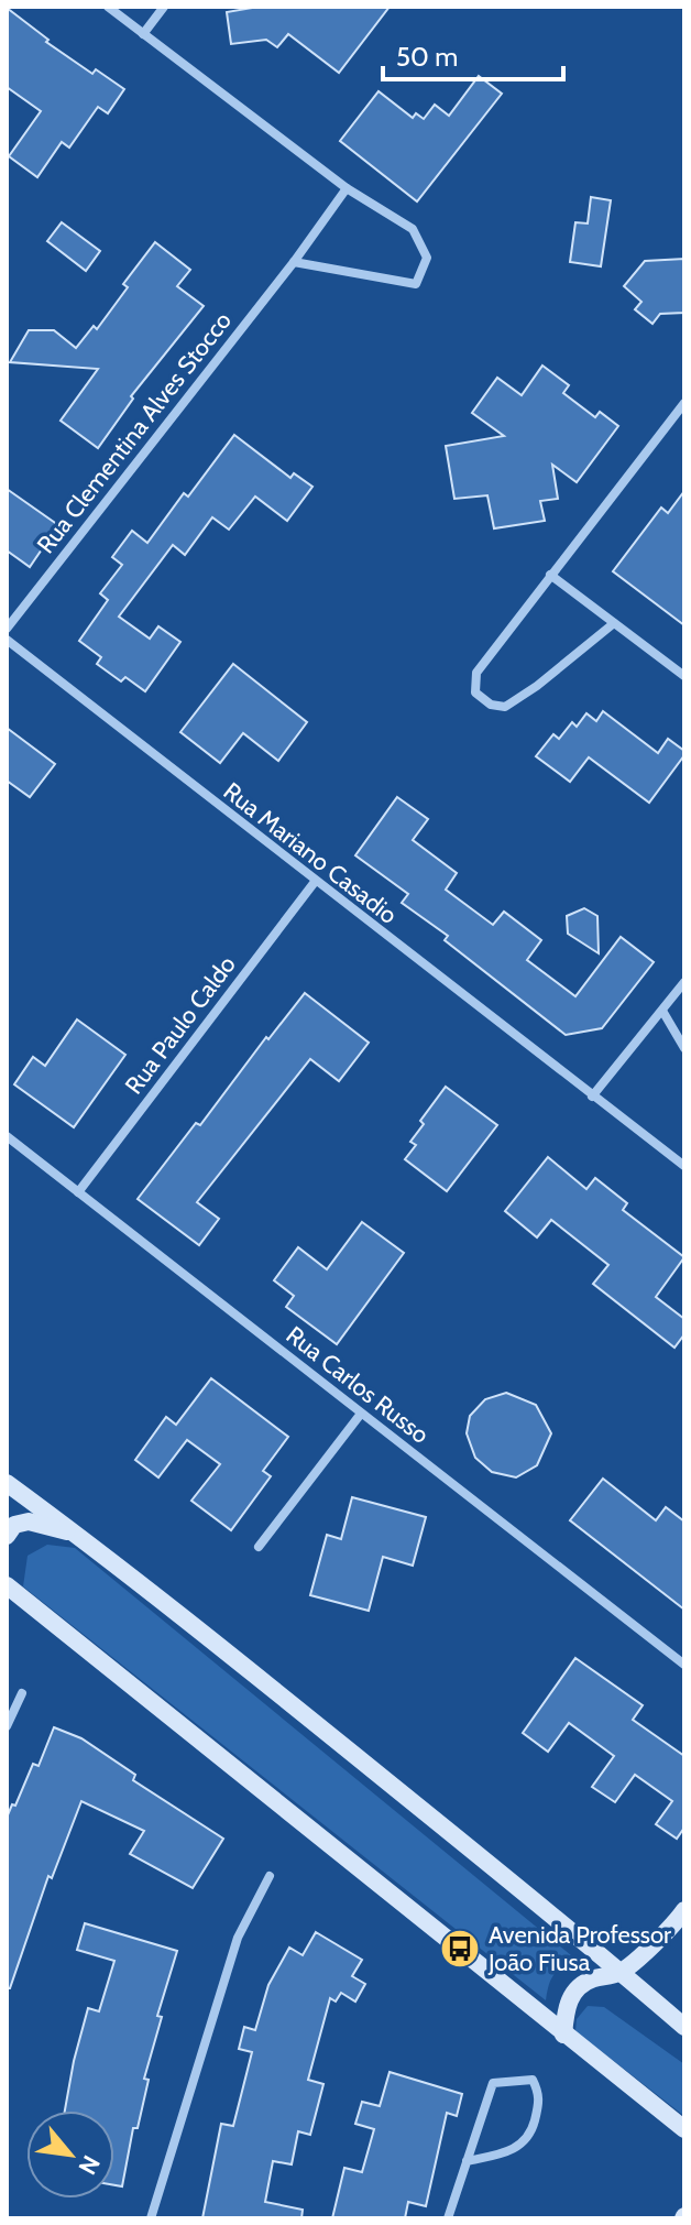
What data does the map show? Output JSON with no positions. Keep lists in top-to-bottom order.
{
  "streets": {
    "street": [
      "Rua Clementina Alves Stocco",
      "Rua Mariano Casadio",
      "Rua Paulo Caldo",
      "Rua Carlos Russo"
    ]
  },
  "crossings": [
    ["Rua Mariano Casadio", "Rua Paulo Caldo"],
    ["Rua Paulo Caldo", "Rua Carlos Russo"]
  ],
  "places": {
    "bus stop": ["Avenida Professor João Fiusa"]
  },
  "scale_bar": "50 m",
  "north": "bottom right"
}
